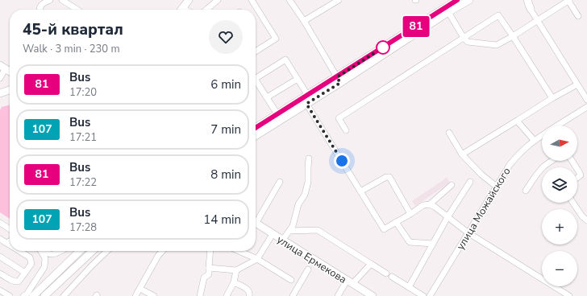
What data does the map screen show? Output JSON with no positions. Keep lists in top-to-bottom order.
{
  "streets": {
    "main road": ["улица Ермекова"],
    "street": ["улица Можайского"]
  },
  "lines": ["bus line 81"],
  "north": "right",
  "page": {
    "on_map": "81",
    "heading": ["45-й квартал", "Walk · 3 min · 230 m"],
    "list": [
      {
        "mark": "81",
        "name": "Bus",
        "note": "17:20",
        "value": "6 min"
      },
      {
        "mark": "107",
        "name": "Bus",
        "note": "17:21",
        "value": "7 min"
      },
      {
        "mark": "81",
        "name": "Bus",
        "note": "17:22",
        "value": "8 min"
      },
      {
        "mark": "107",
        "name": "Bus",
        "note": "17:28",
        "value": "14 min"
      }
    ],
    "map_buttons": ["+", "−"]
  }
}
